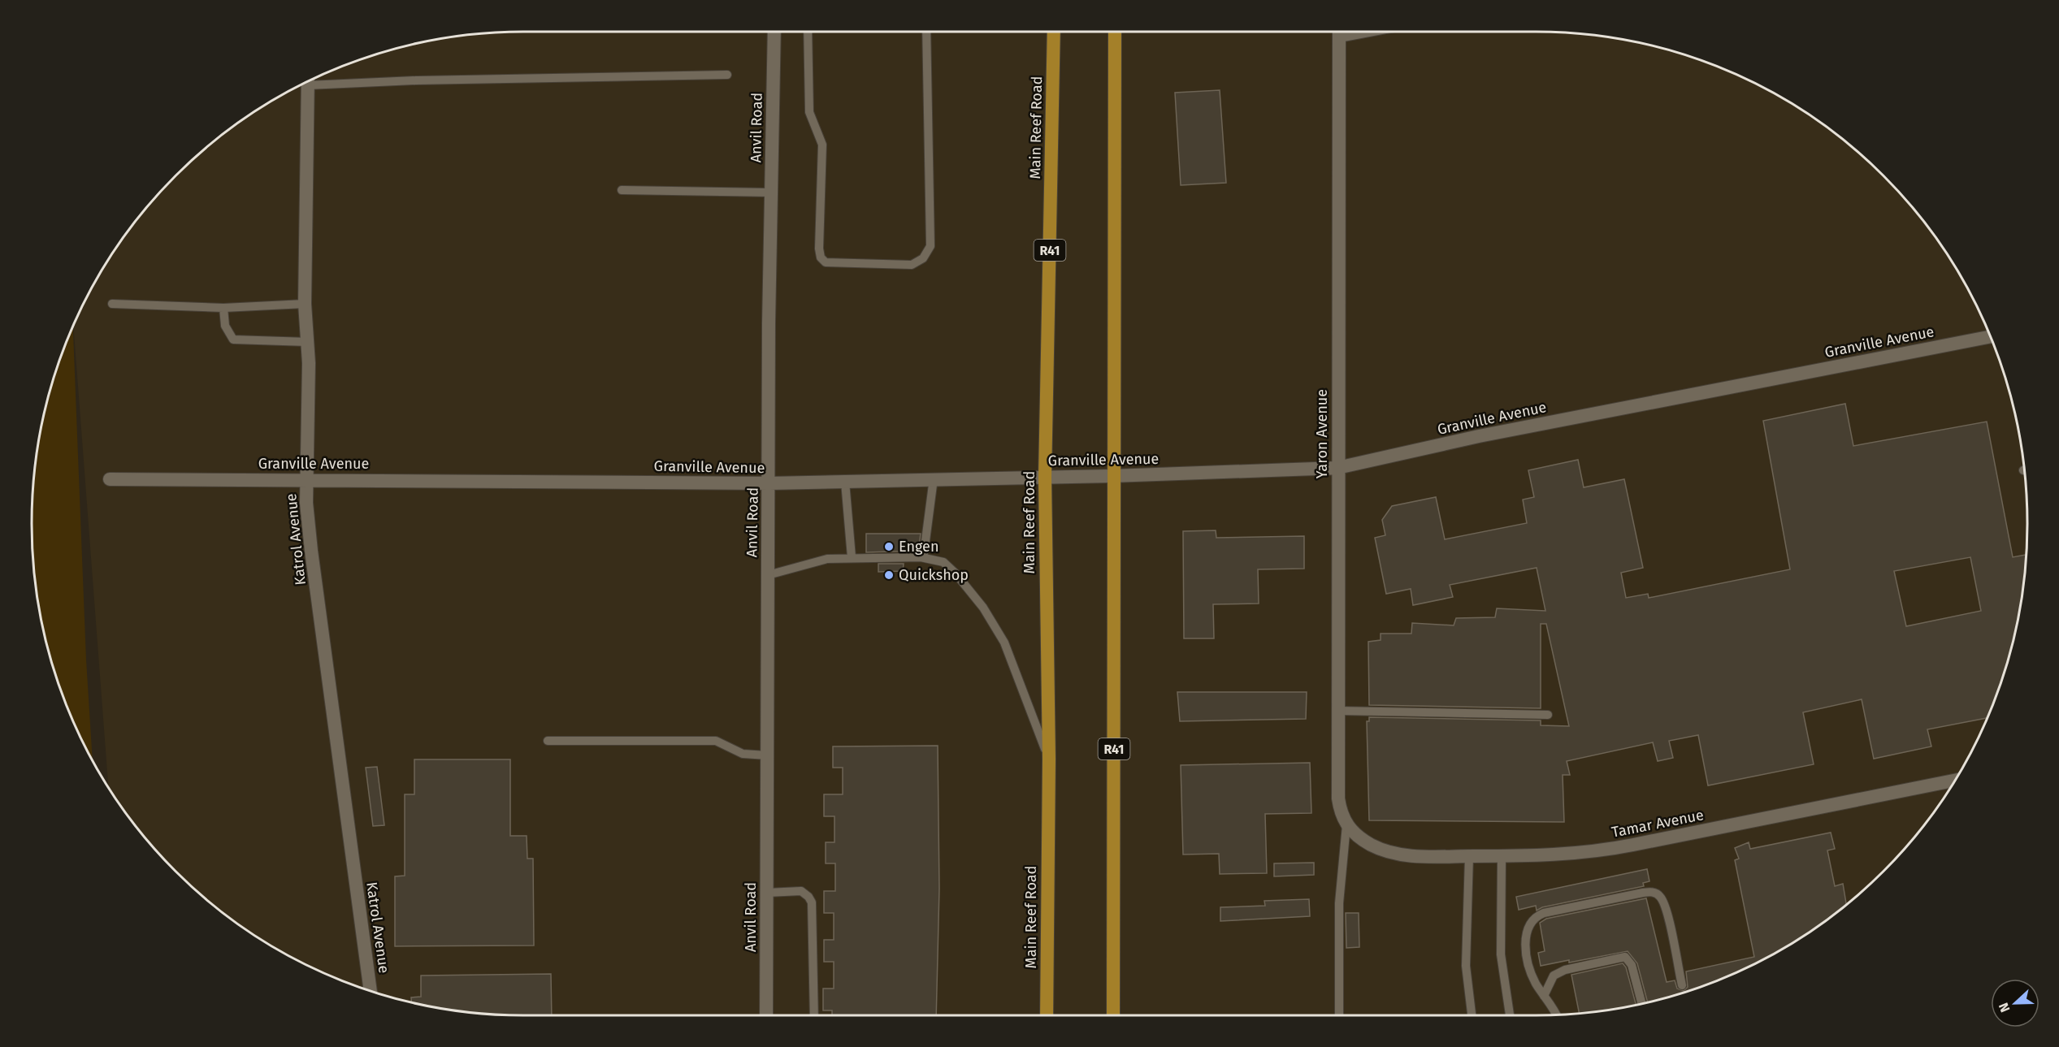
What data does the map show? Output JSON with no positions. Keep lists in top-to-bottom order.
{
  "streets": {
    "main road": ["Main Reef Road", "R41"],
    "street": [
      "Anvil Road",
      "Granville Avenue",
      "Yaron Avenue",
      "Katrol Avenue",
      "Tamar Avenue"
    ]
  },
  "crossings": [
    ["Anvil Road", "Granville Avenue"],
    ["Main Reef Road", "Granville Avenue"],
    ["R41", "Granville Avenue"],
    ["Granville Avenue", "Yaron Avenue"],
    ["Granville Avenue", "Katrol Avenue"],
    ["Yaron Avenue", "Tamar Avenue"]
  ],
  "places": ["Engen", "Quickshop"],
  "north": "left"
}
